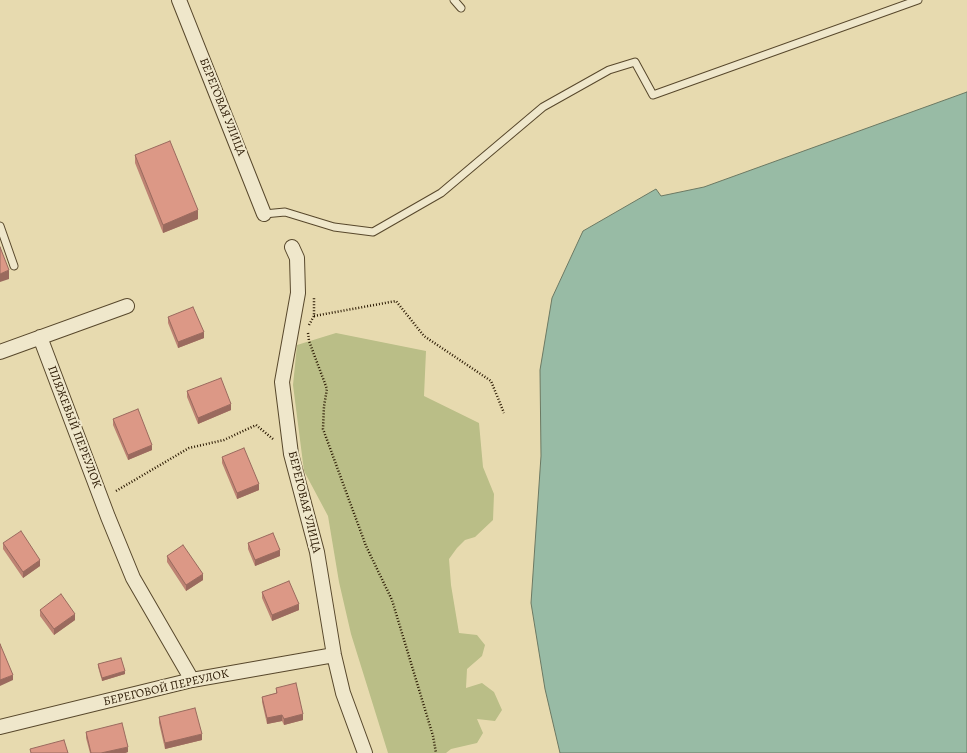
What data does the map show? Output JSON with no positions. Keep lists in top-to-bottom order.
{
  "streets": {
    "street": ["БЕРЕГОВАЯ УЛИЦА", "ПЛЯЖЕВЫЙ ПЕРЕУЛОК", "БЕРЕГОВОЙ ПЕРЕУЛОК"]
  },
  "crossings": [
    ["БЕРЕГОВАЯ УЛИЦА", "БЕРЕГОВОЙ ПЕРЕУЛОК"],
    ["ПЛЯЖЕВЫЙ ПЕРЕУЛОК", "БЕРЕГОВОЙ ПЕРЕУЛОК"]
  ]
}
